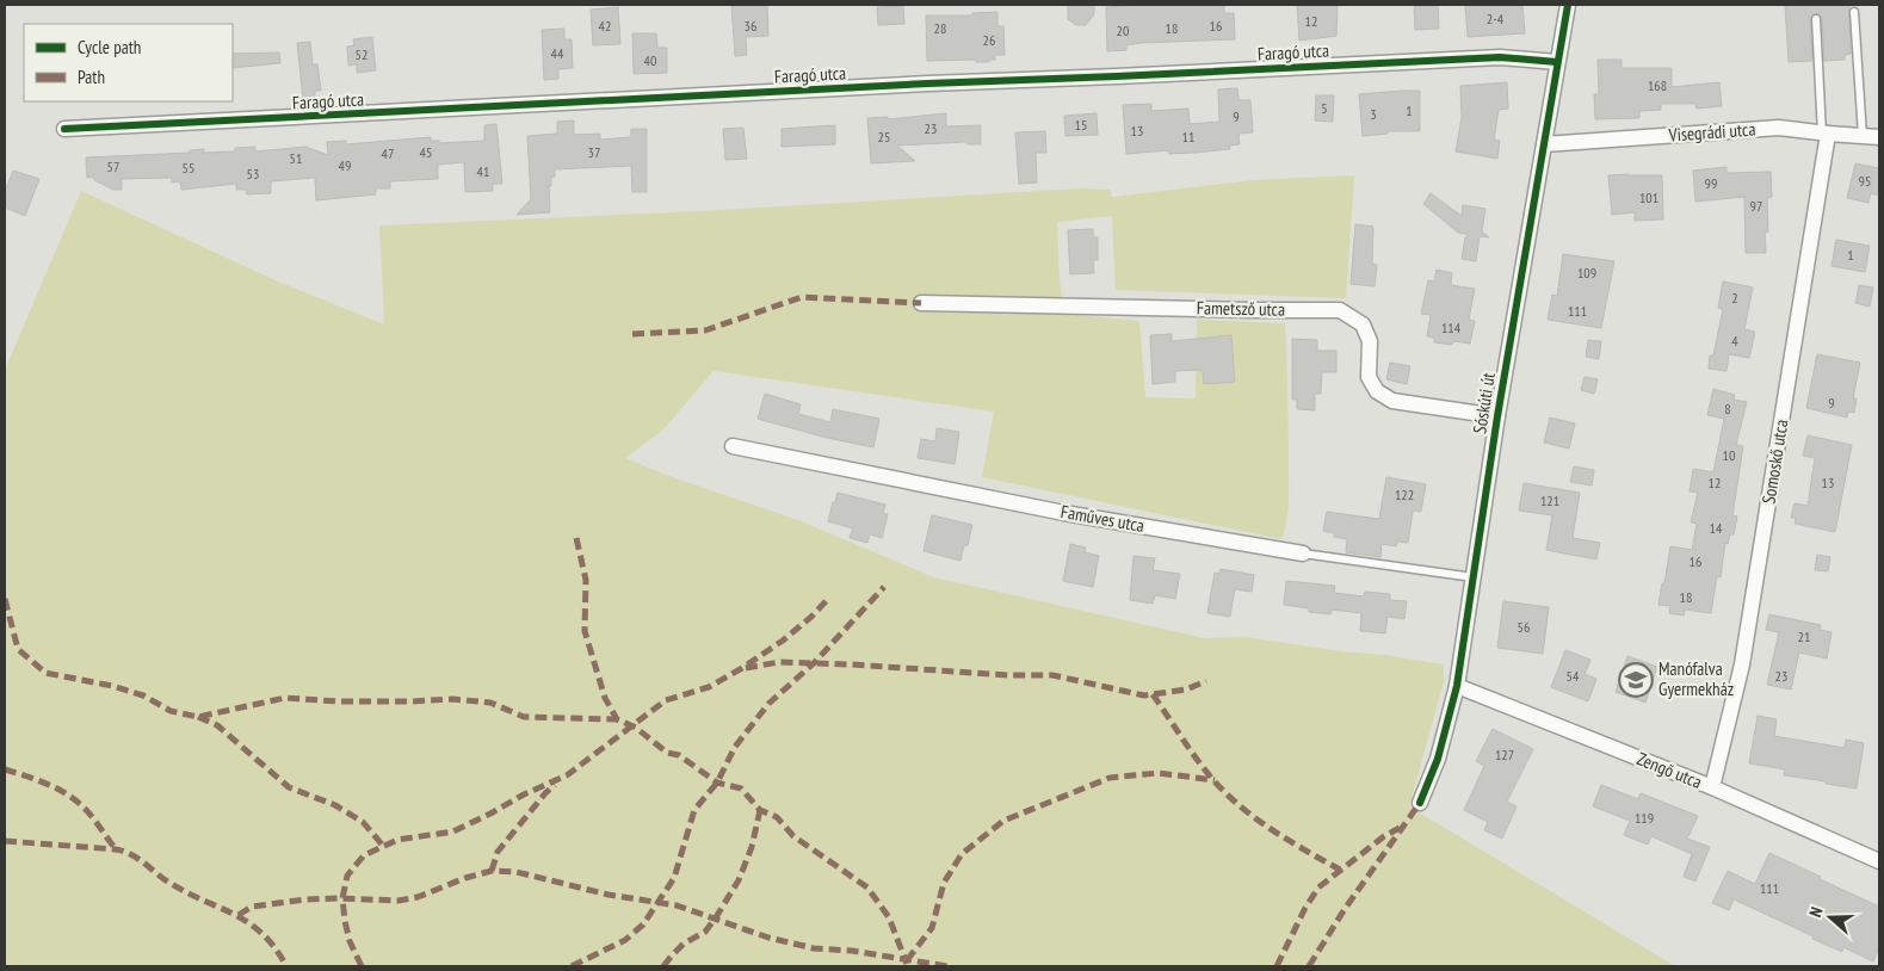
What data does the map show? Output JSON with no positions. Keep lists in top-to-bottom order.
{
  "streets": {
    "street": [
      "Faragó utca",
      "Visegrádi utca",
      "Fametsző utca",
      "Sóskúti út",
      "Somoskő utca",
      "Faműves utca",
      "Zengő utca"
    ]
  },
  "crossings": [
    ["Faragó utca", "Sóskúti út"],
    ["Visegrádi utca", "Sóskúti út"],
    ["Visegrádi utca", "Somoskő utca"],
    ["Fametsző utca", "Sóskúti út"],
    ["Sóskúti út", "Faműves utca"],
    ["Sóskúti út", "Zengő utca"],
    ["Somoskő utca", "Zengő utca"]
  ],
  "places": {
    "school or university": ["Manófalva Gyermekház"]
  },
  "house_numbers": [
    "2-4",
    "12",
    "42",
    "36",
    "16",
    "28",
    "18",
    "20",
    "26",
    "44",
    "52",
    "40",
    "168",
    "5",
    "1",
    "3",
    "9",
    "15",
    "23",
    "13",
    "25",
    "11",
    "45",
    "37",
    "47",
    "51",
    "49",
    "57",
    "55",
    "41",
    "53",
    "95",
    "99",
    "101",
    "97",
    "1",
    "109",
    "2",
    "111",
    "114",
    "4",
    "9",
    "8",
    "10",
    "12",
    "13",
    "122",
    "121",
    "14",
    "16",
    "18",
    "56",
    "21",
    "54",
    "23",
    "127",
    "119",
    "111"
  ],
  "legend": ["Cycle path", "Path"],
  "north": "left"
}
